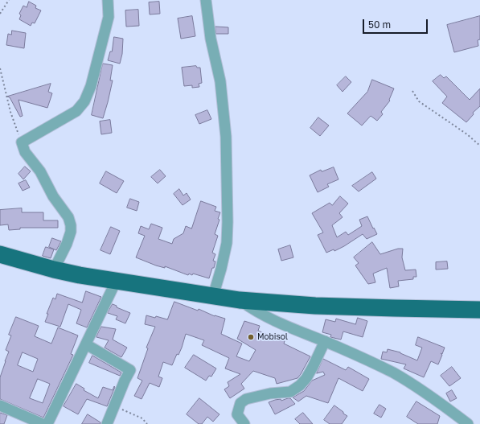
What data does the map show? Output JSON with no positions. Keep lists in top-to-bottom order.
{
  "places": ["Mobisol"],
  "scale_bar": "50 m"
}
